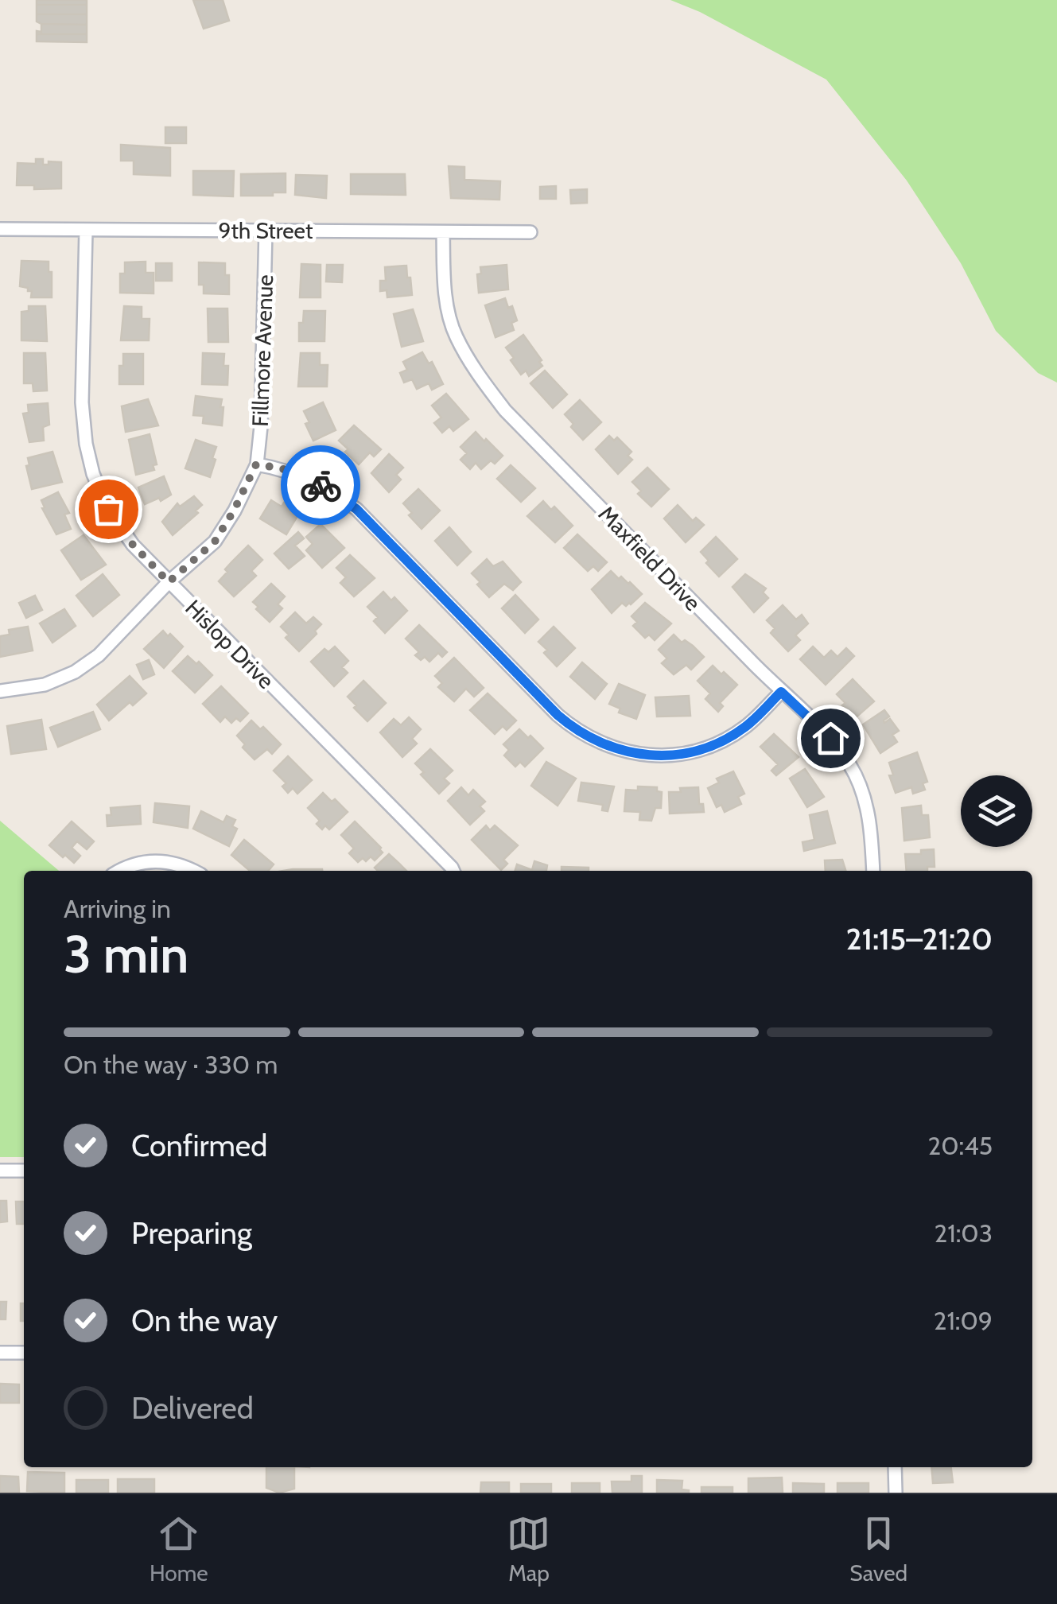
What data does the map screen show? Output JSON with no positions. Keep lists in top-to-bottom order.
{
  "streets": {
    "street": [
      "9th Street",
      "Fillmore Avenue",
      "Maxfield Drive",
      "Hislop Drive"
    ]
  },
  "crossings": [
    ["9th Street", "Fillmore Avenue"],
    ["9th Street", "Maxfield Drive"],
    ["9th Street", "Hislop Drive"],
    ["Fillmore Avenue", "Hislop Drive"]
  ],
  "page": {
    "heading": ["3 min", "Arriving in", "21:15–21:20"],
    "bar": "On the way · 330 m",
    "list": [
      ["Confirmed", "20:45"],
      ["Preparing", "21:03"],
      ["On the way", "21:09"],
      "Delivered"
    ],
    "tabs": ["Home", "Map", "Saved"]
  }
}
